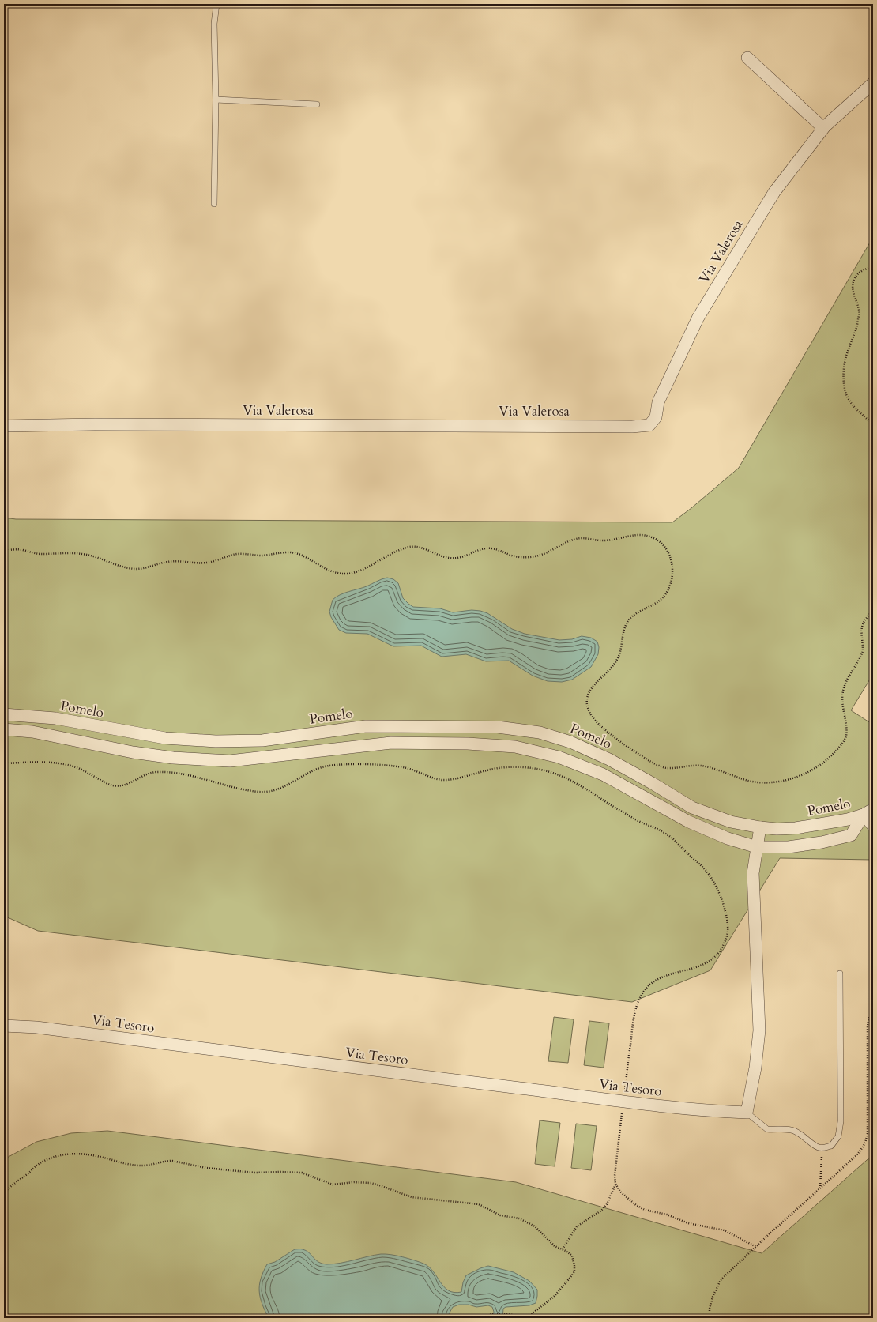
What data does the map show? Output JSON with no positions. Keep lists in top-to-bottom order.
{
  "streets": {
    "street": ["Via Valerosa", "Pomelo", "Via Tesoro"]
  }
}
